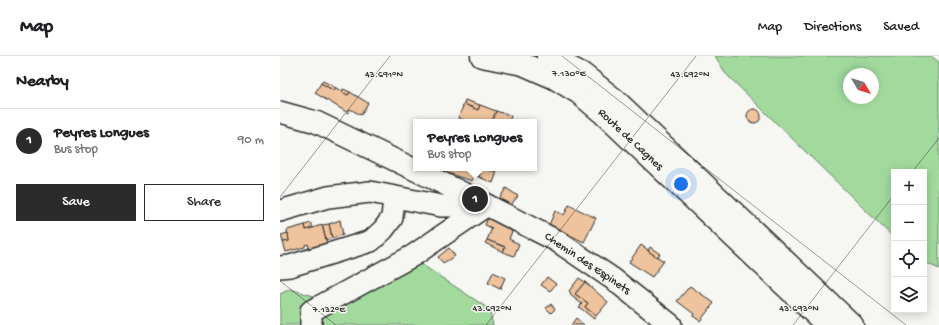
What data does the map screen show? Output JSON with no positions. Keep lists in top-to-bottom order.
{
  "streets": {
    "main road": ["Route de Cagnes"],
    "street": ["Chemin des Espinets"]
  },
  "north": "bottom right",
  "page": {
    "header": "Map",
    "nav": ["Map", "Directions", "Saved"],
    "heading": "Nearby",
    "list": [
      {
        "mark": "1",
        "name": "Peyres Longues",
        "note": "Bus stop",
        "value": "90 m"
      }
    ],
    "popup": ["Peyres Longues", "Bus stop"],
    "map_buttons": ["+", "−"],
    "buttons": ["Save", "Share"],
    "pins": "1"
  },
  "coordinates": [
    "7.130°E",
    "43.691°N",
    "43.692°N",
    "43.693°N",
    "7.132°E"
  ]
}
